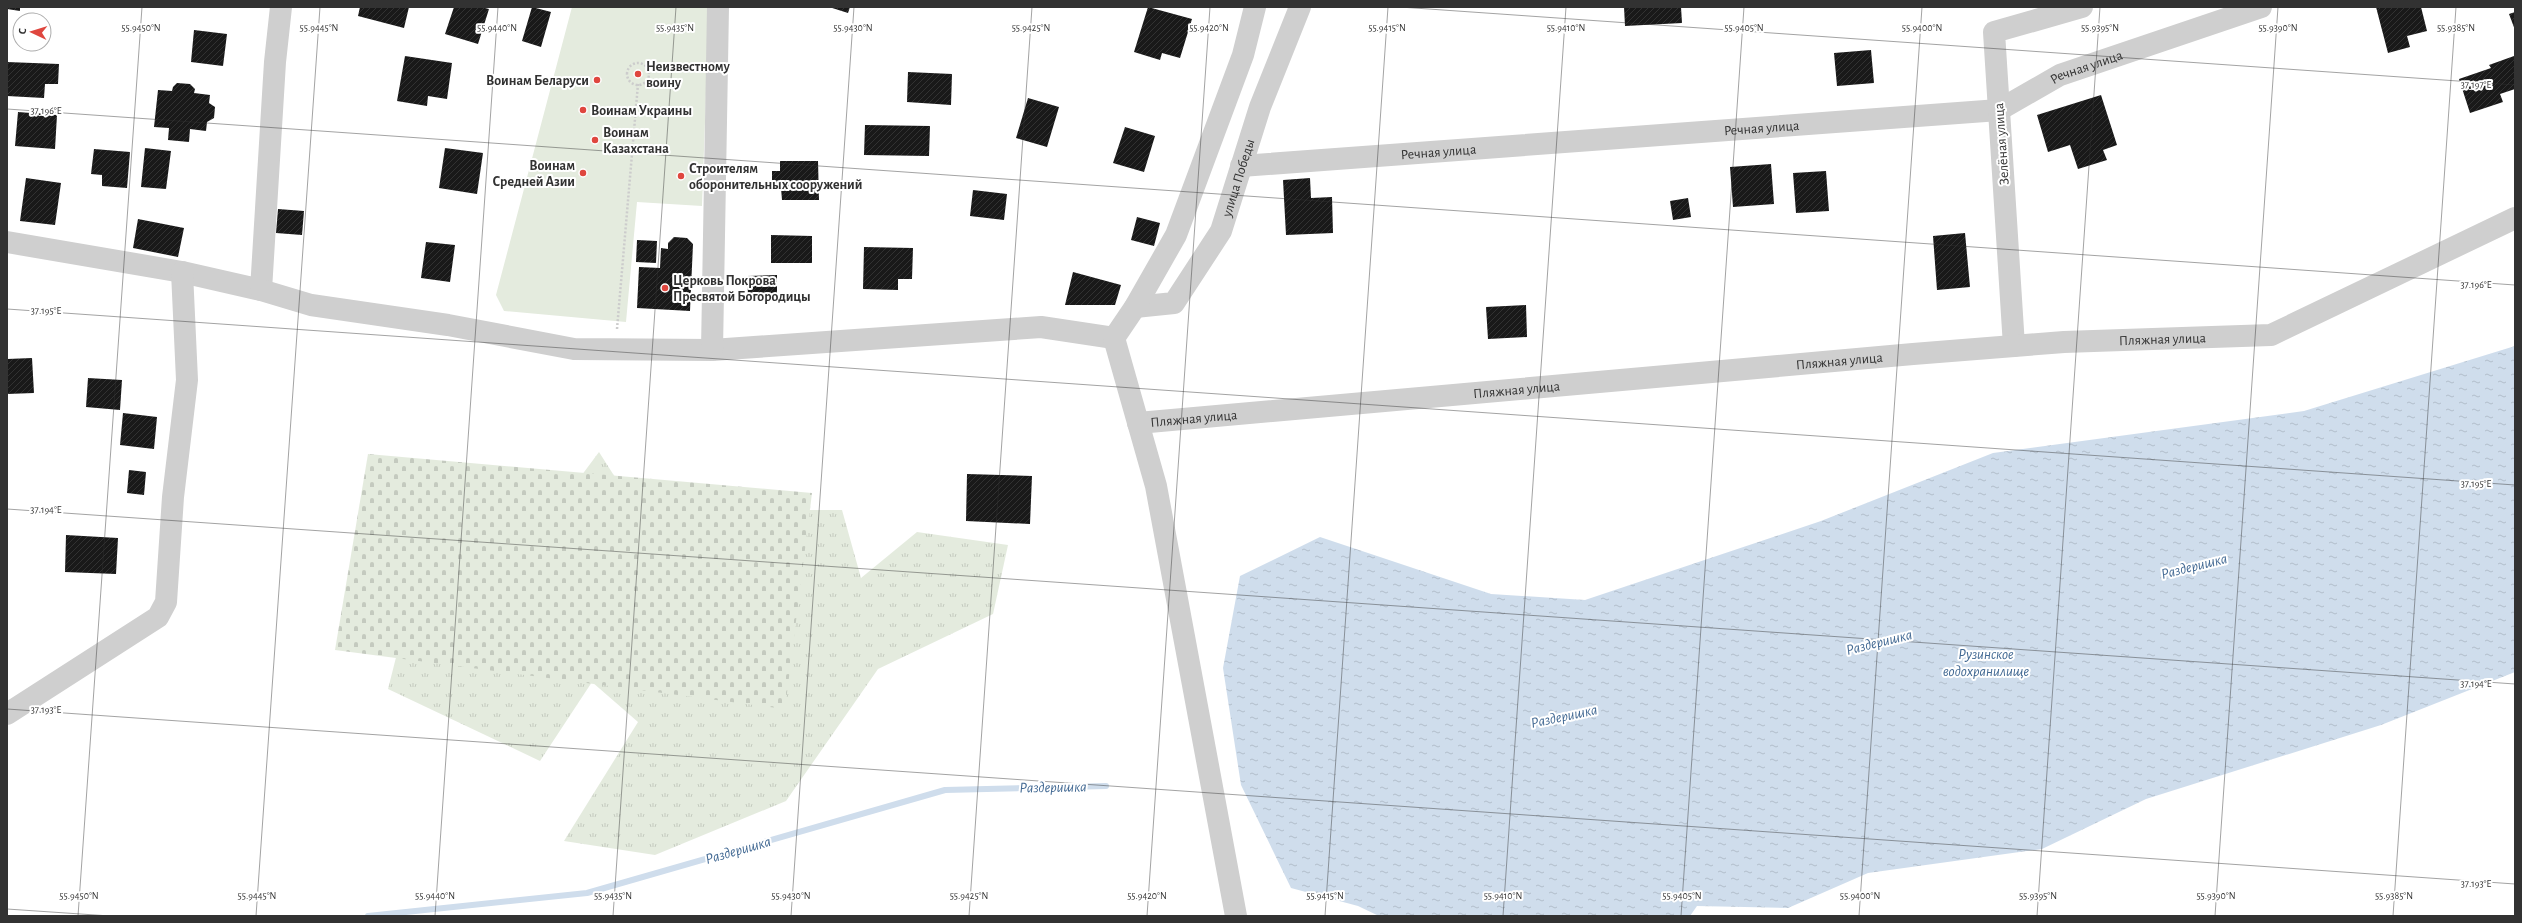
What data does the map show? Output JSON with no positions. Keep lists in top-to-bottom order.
{
  "streets": {
    "street": [
      "Речная улица",
      "Зелёная улица",
      "улица Победы",
      "Пляжная улица"
    ]
  },
  "crossings": [
    ["Речная улица", "Зелёная улица"],
    ["Речная улица", "улица Победы"],
    ["Зелёная улица", "Пляжная улица"]
  ],
  "water": ["Раздеришка", "Рузинское водохранилище"],
  "places": [
    "Неизвестному воину",
    "Воинам Беларуси",
    "Воинам Украины",
    "Воинам Казахстана",
    "Воинам Средней Азии",
    "Строителям оборонительных сооружений",
    "Церковь Покрова Пресвятой Богородицы"
  ],
  "north": "left",
  "coordinates": [
    "55.9450°N",
    "55.9445°N",
    "55.9440°N",
    "55.9435°N",
    "55.9430°N",
    "55.9425°N",
    "55.9420°N",
    "55.9415°N",
    "55.9410°N",
    "55.9405°N",
    "55.9400°N",
    "55.9395°N",
    "55.9390°N",
    "55.9385°N",
    "37.197°E",
    "37.196°E",
    "37.195°E",
    "37.194°E",
    "37.193°E"
  ]
}
